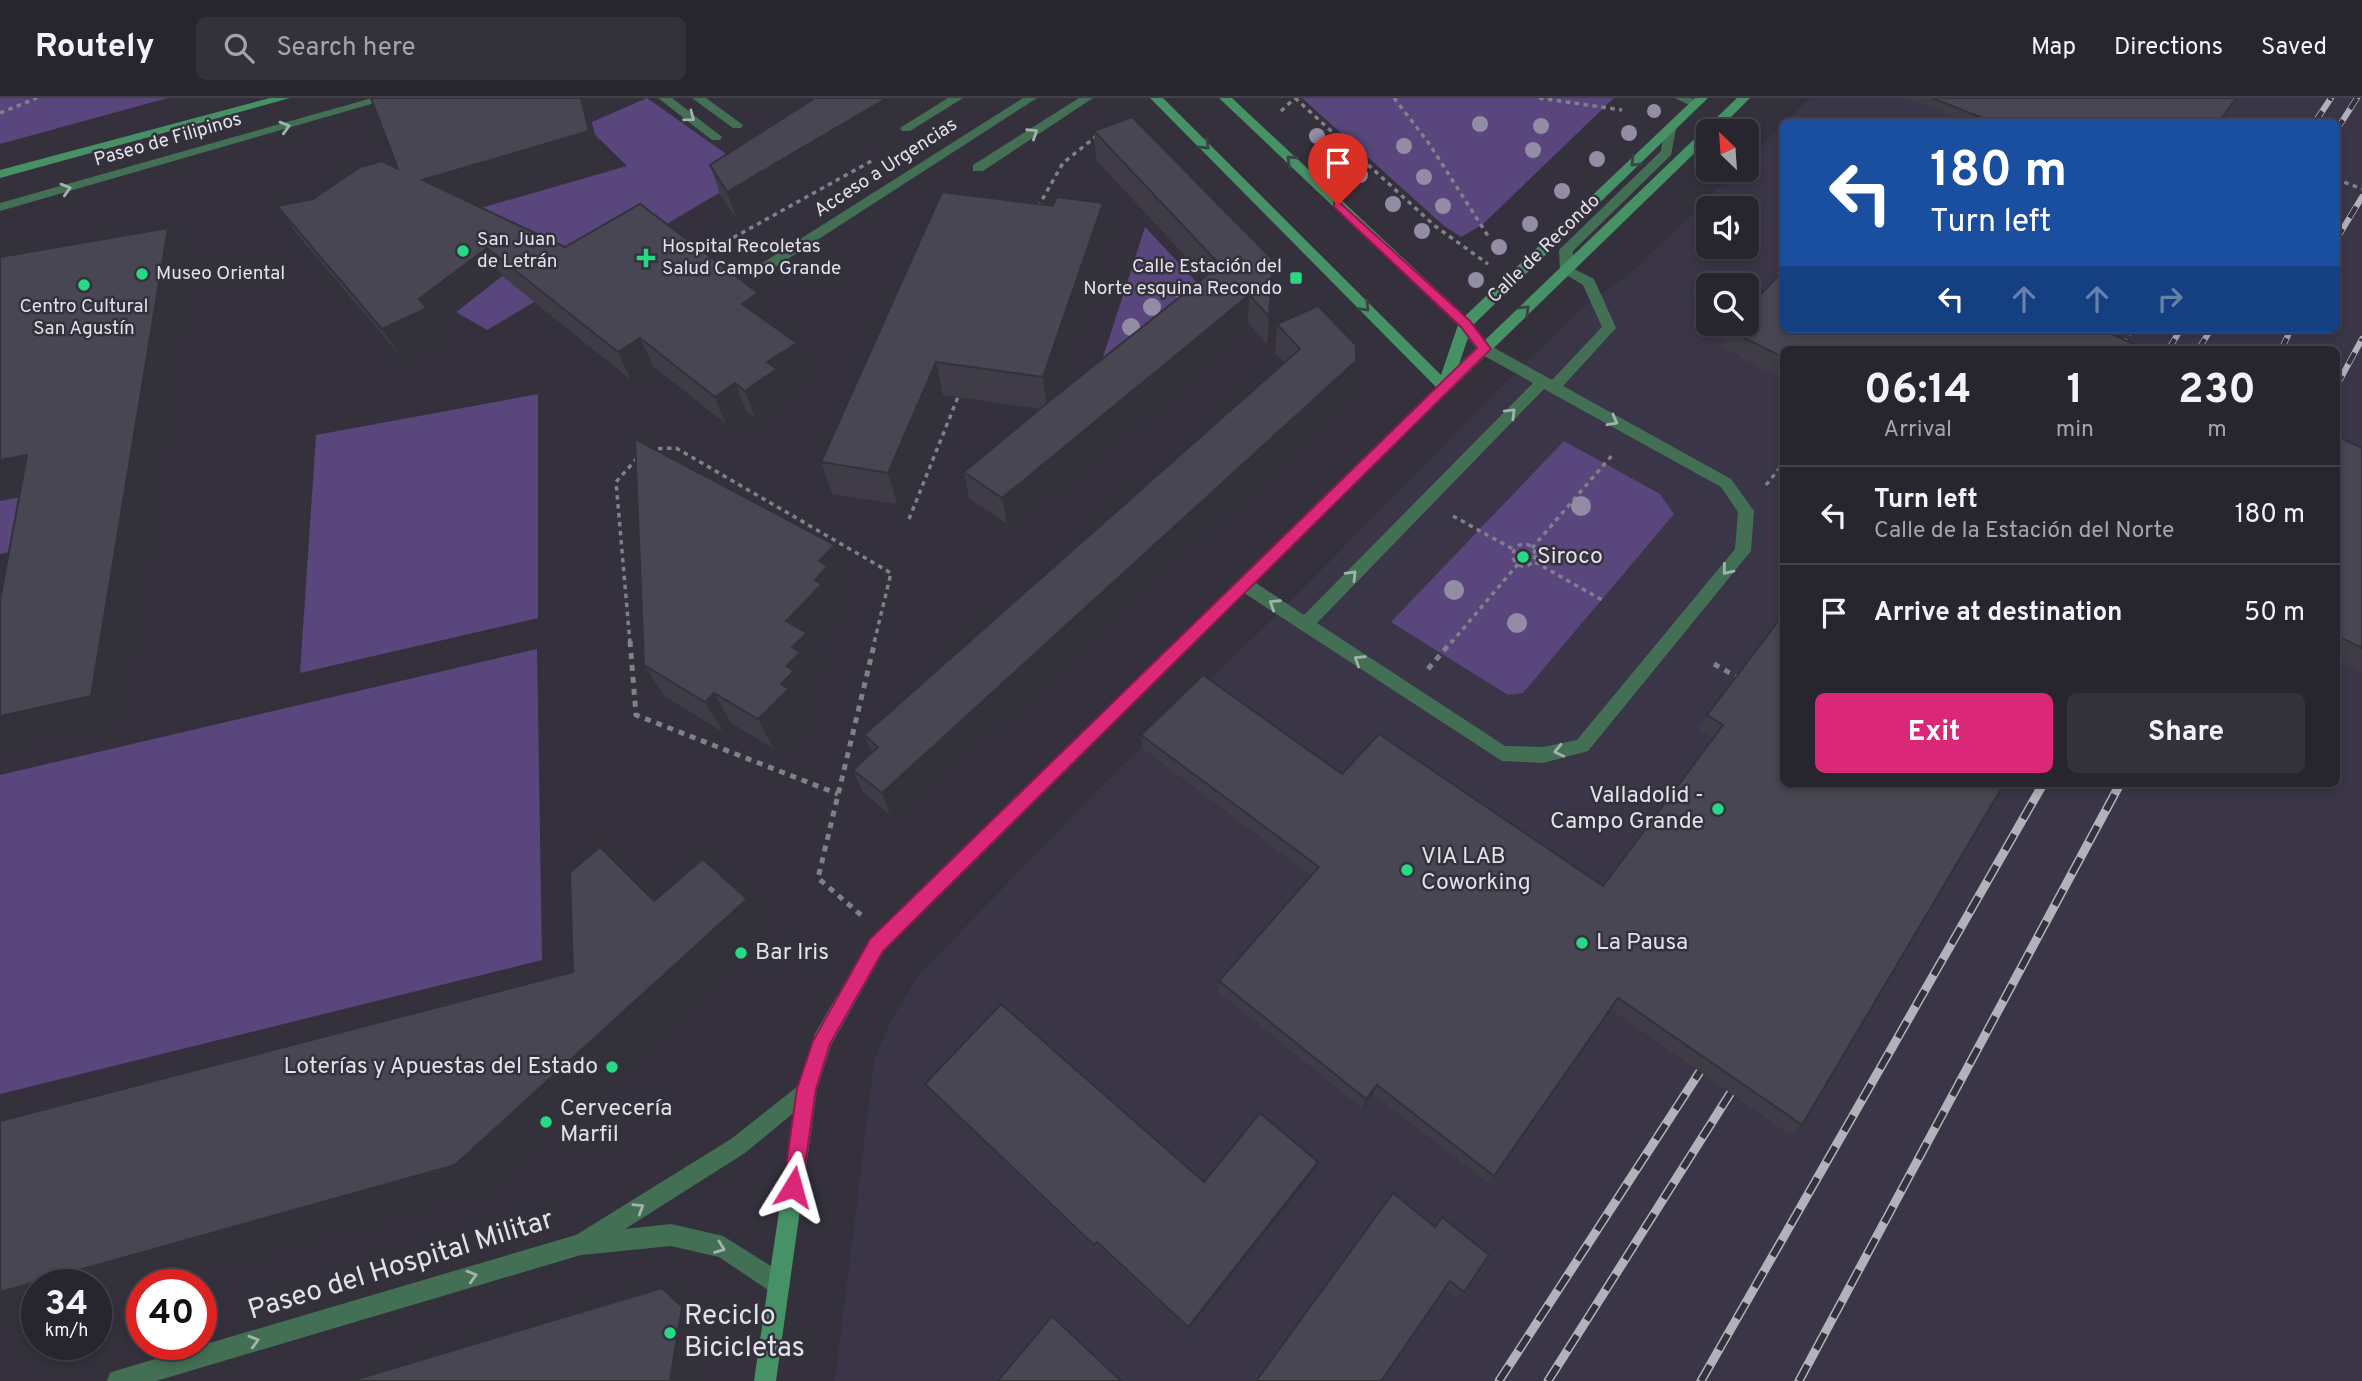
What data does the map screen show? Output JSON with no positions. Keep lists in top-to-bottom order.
{
  "streets": {
    "street": [
      "Paseo de Filipinos",
      "Acceso a Urgencias",
      "Calle de Recondo",
      "Paseo del Hospital Militar"
    ]
  },
  "crossings": [
    ["Calle de Recondo", "Paseo del Hospital Militar"]
  ],
  "one_way": ["Paseo del Hospital Militar"],
  "places": {
    "other": [
      "San Juan de Letrán",
      "Museo Oriental",
      "Centro Cultural San Agustín",
      "Siroco",
      "Valladolid - Campo Grande",
      "VIA LAB Coworking",
      "La Pausa",
      "Bar Iris",
      "Loterías y Apuestas del Estado",
      "Cervecería Marfil",
      "Reciclo Bicicletas"
    ],
    "health": ["Hospital Recoletas Salud Campo Grande"],
    "transit": ["Calle Estación del Norte esquina Recondo"]
  },
  "north": "top left",
  "page": {
    "header": "Routely",
    "search": "Search here",
    "nav": ["Map", "Directions", "Saved"],
    "turn": ["180 m", "Turn left"],
    "eta": [
      "06:14",
      "Arrival",
      "1",
      "min",
      "230",
      "m"
    ],
    "list": [
      {
        "name": "Turn left",
        "note": "Calle de la Estación del Norte",
        "value": "180 m"
      },
      {
        "name": "Arrive at destination",
        "value": "50 m"
      }
    ],
    "buttons": ["Exit", "Share"],
    "speed": "34 km/h",
    "limit": "40"
  }
}
